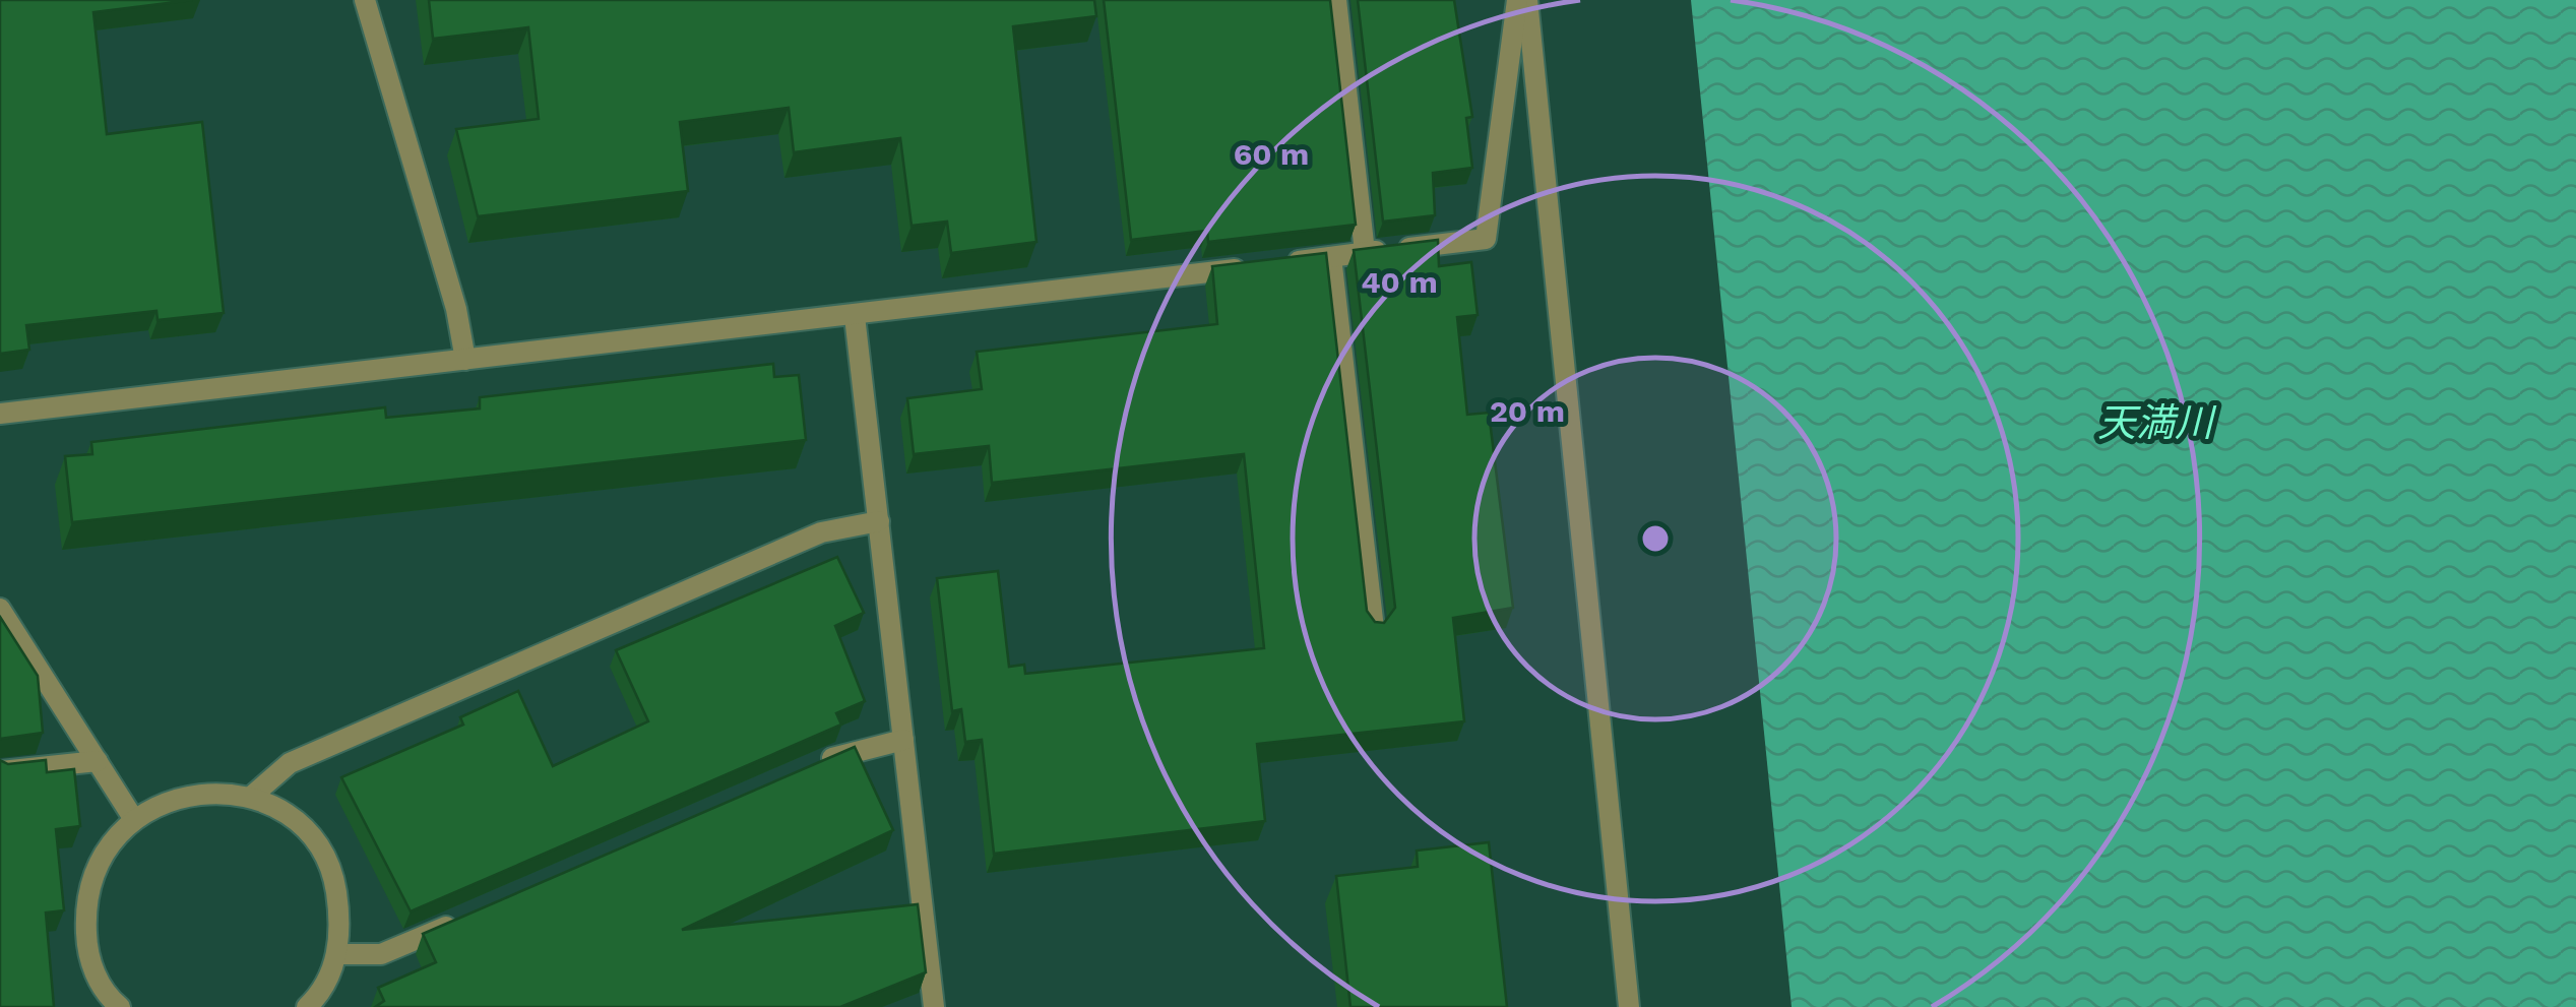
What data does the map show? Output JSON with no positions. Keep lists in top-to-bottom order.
{
  "water": ["天満川"],
  "rings": ["60 m", "40 m", "20 m"]
}
